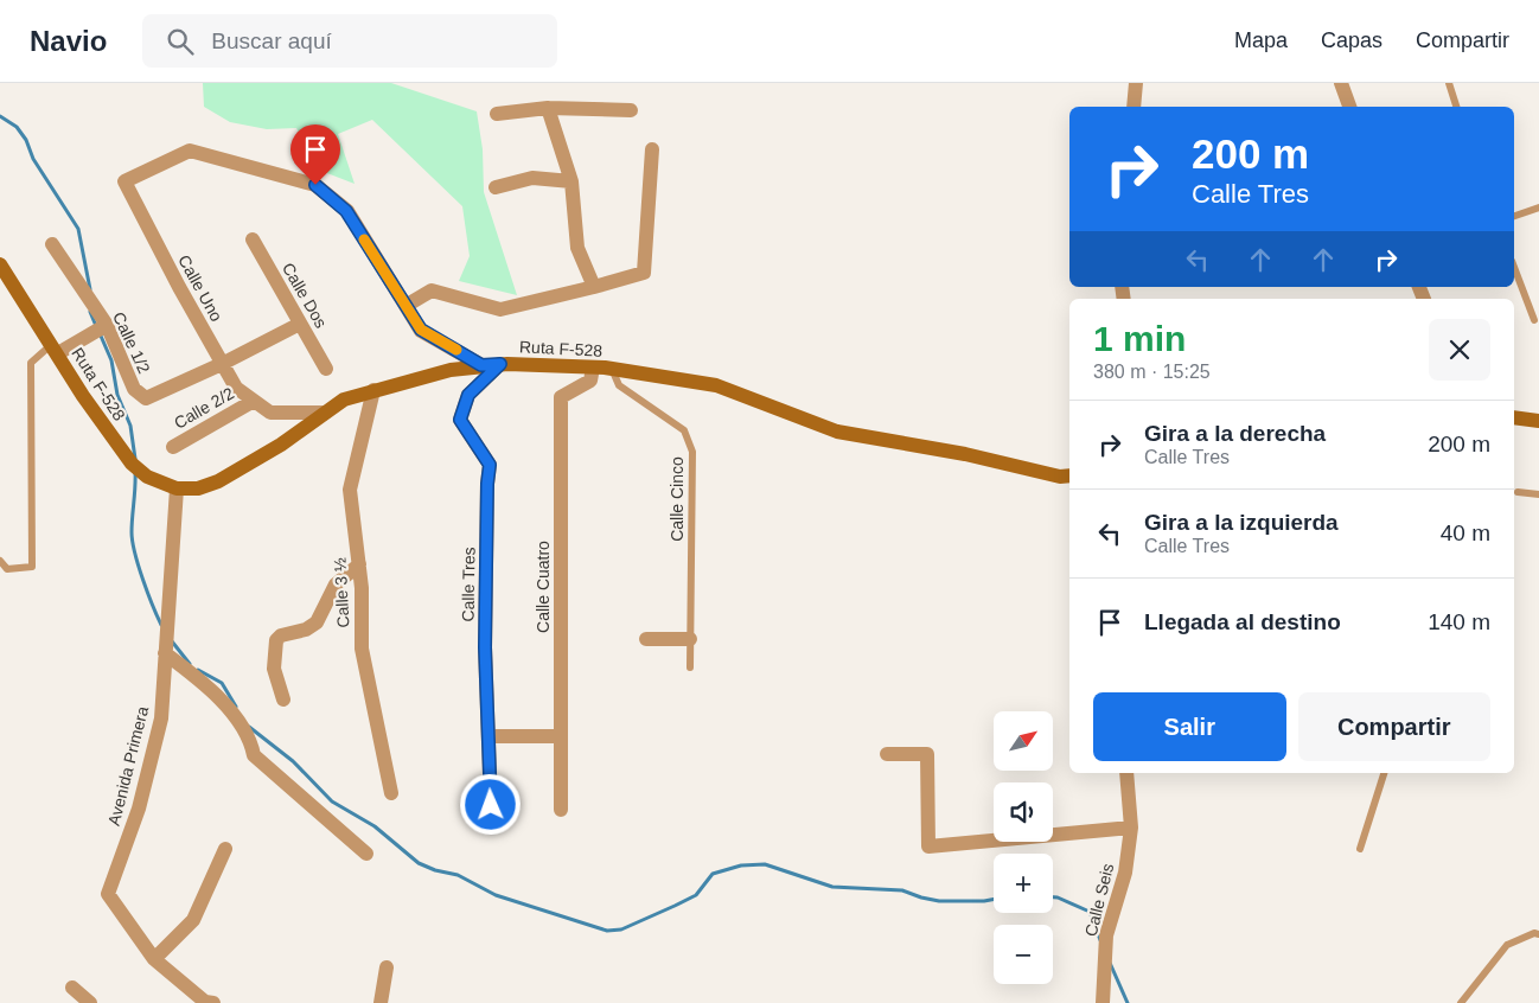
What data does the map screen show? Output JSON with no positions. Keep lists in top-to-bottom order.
{
  "streets": {
    "main road": ["Ruta F-528"],
    "street": [
      "Calle Uno",
      "Calle Dos",
      "Calle 1/2",
      "Calle 2/2",
      "Calle Tres",
      "Calle Cuatro",
      "Calle 3 ½",
      "Avenida Primera",
      "Calle Seis"
    ],
    "lane": ["Calle Cinco"]
  },
  "crossings": [
    ["Calle Uno", "Calle 1/2"],
    ["Calle Uno", "Ruta F-528"],
    ["Calle Uno", "Calle 2/2"],
    ["Calle Dos", "Calle 1/2"],
    ["Ruta F-528", "Calle Cinco"],
    ["Ruta F-528", "Calle Tres"],
    ["Ruta F-528", "Calle Cuatro"],
    ["Ruta F-528", "Calle 3 ½"],
    ["Ruta F-528", "Avenida Primera"]
  ],
  "north": "top right",
  "page": {
    "header": "Navio",
    "search": "Buscar aquí",
    "nav": ["Mapa", "Capas", "Compartir"],
    "turn": ["200 m", "Calle Tres"],
    "heading": ["1 min", "380 m · 15:25"],
    "list": [
      {
        "name": "Gira a la derecha",
        "note": "Calle Tres",
        "value": "200 m"
      },
      {
        "name": "Gira a la izquierda",
        "note": "Calle Tres",
        "value": "40 m"
      },
      {
        "name": "Llegada al destino",
        "value": "140 m"
      }
    ],
    "buttons": ["Salir", "Compartir"],
    "map_buttons": ["+", "−"]
  }
}
